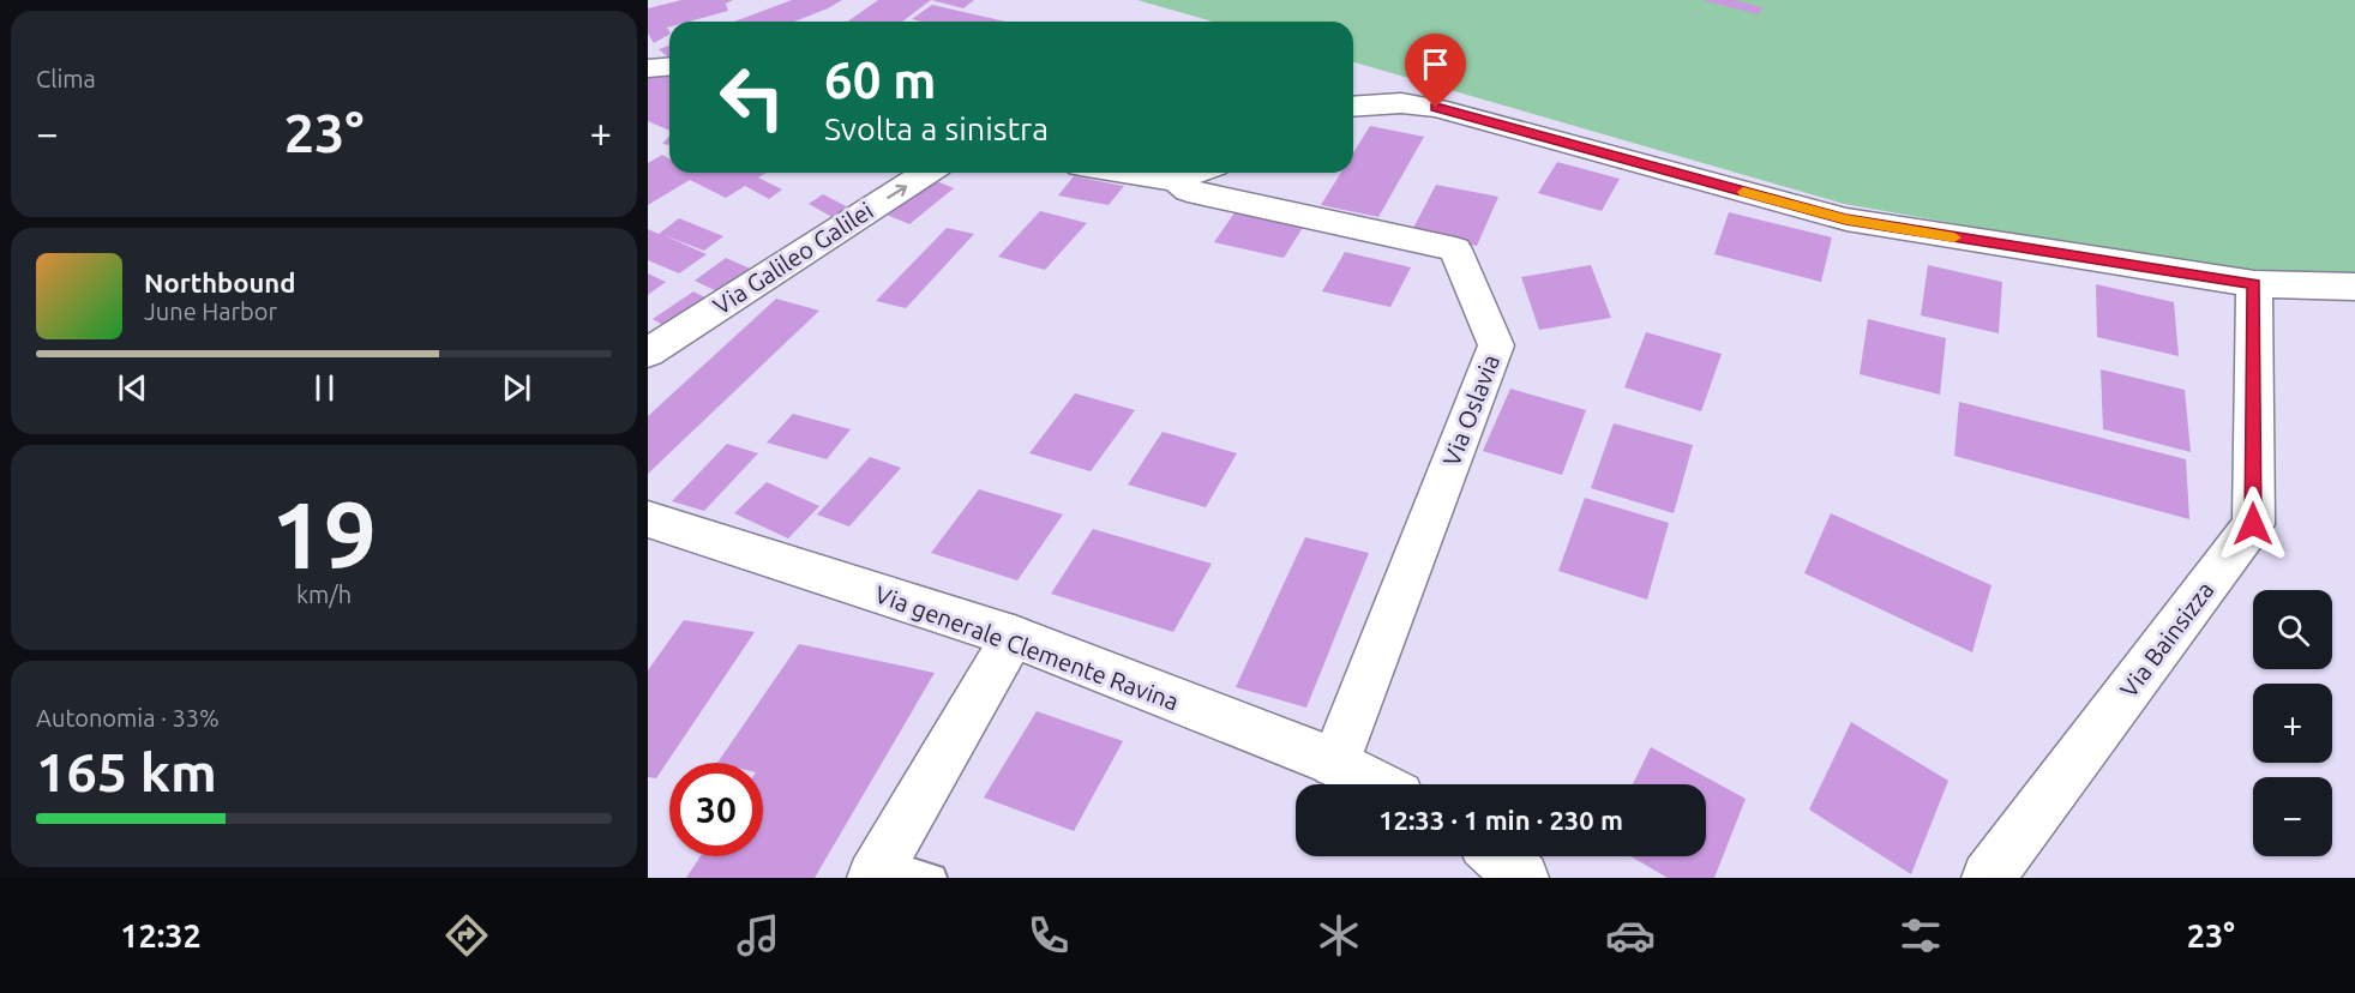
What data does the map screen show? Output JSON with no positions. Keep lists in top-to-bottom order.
{
  "streets": {
    "street": [
      "Via Galileo Galilei",
      "Via Oslavia",
      "Via Bainsizza",
      "Via generale Clemente Ravina"
    ]
  },
  "crossings": [
    ["Via Oslavia", "Via generale Clemente Ravina"]
  ],
  "one_way": ["Via Galileo Galilei"],
  "page": {
    "tile": [
      "Clima",
      ["19", "km/h"],
      ["Autonomia · 33%", "165 km"]
    ],
    "turn": ["60 m", "Svolta a sinistra"],
    "heat": ["−", "23°", "+"],
    "song": ["Northbound", "June Harbor"],
    "map_buttons": ["+", "−"],
    "limit": "30",
    "trip": "12:33 · 1 min · 230 m",
    "tabs": ["12:32", "23°"]
  }
}
